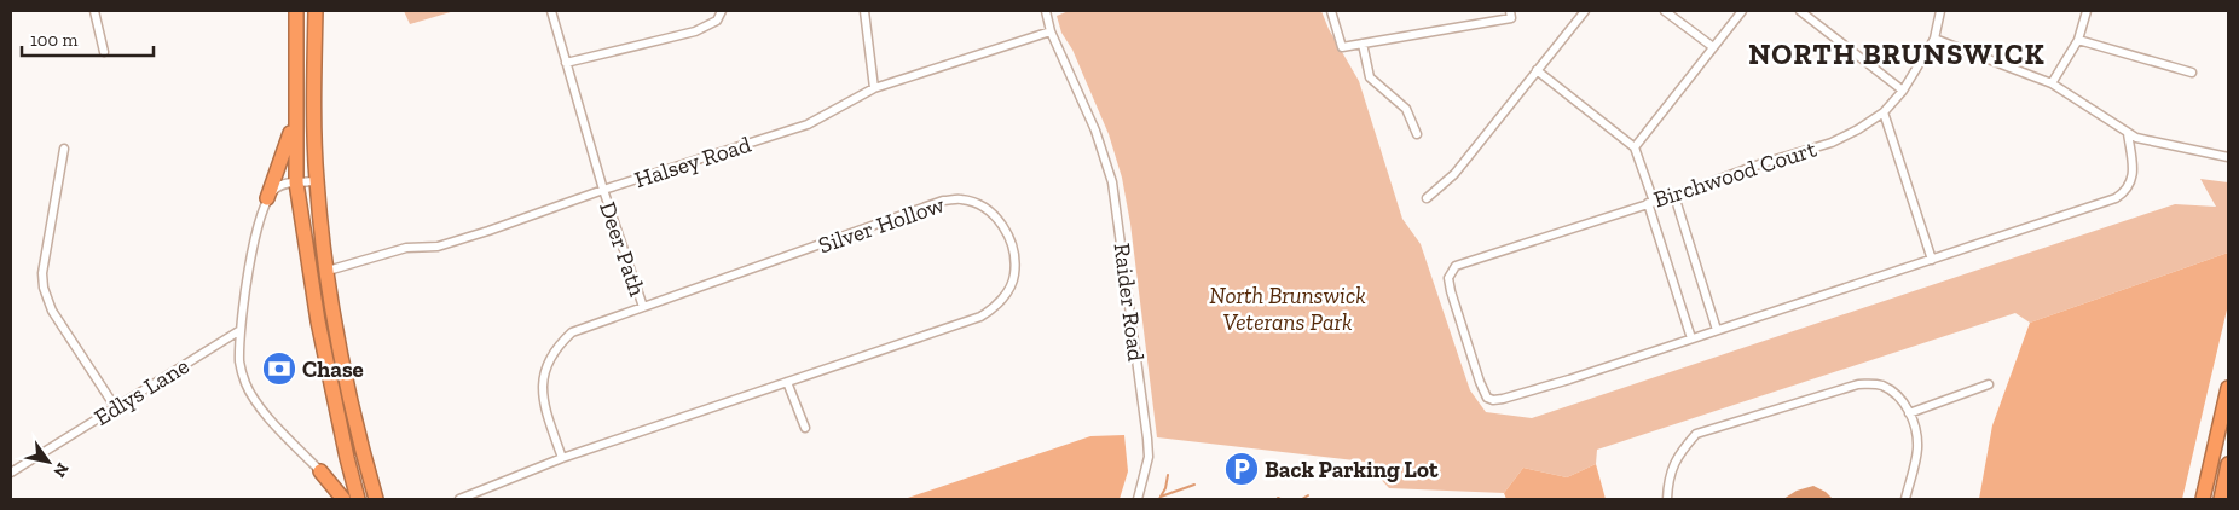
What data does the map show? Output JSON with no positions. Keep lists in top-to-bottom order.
{
  "streets": {
    "street": [
      "Halsey Road",
      "Birchwood Court",
      "Silver Hollow",
      "Deer Path",
      "Raider Road",
      "Edlys Lane"
    ]
  },
  "crossings": [
    ["Halsey Road", "Deer Path"],
    ["Halsey Road", "Raider Road"],
    ["Silver Hollow", "Deer Path"]
  ],
  "districts": ["NORTH BRUNSWICK"],
  "parks": ["North Brunswick Veterans Park"],
  "places": {
    "bank": ["Chase"],
    "parking": ["Back Parking Lot"]
  },
  "scale_bar": "100 m",
  "north": "bottom right"
}
